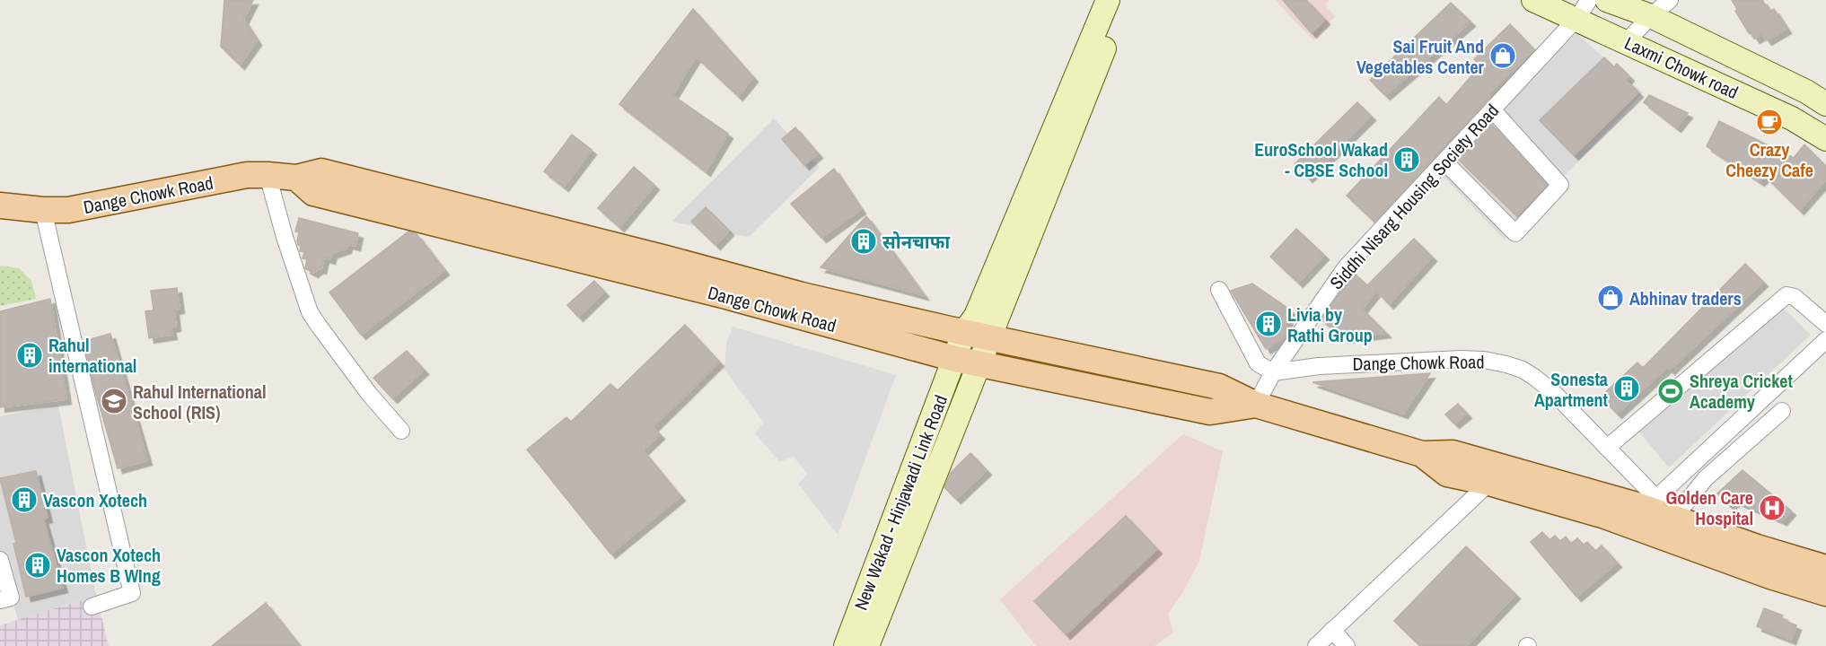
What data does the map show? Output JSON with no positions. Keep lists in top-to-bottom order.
{
  "streets": {
    "main road": ["Laxmi Chowk road", "Dange Chowk Road", "New Wakad - Hinjawadi Link Road"],
    "street": ["Siddhi Nisarg Housing Society Road"]
  },
  "crossings": [
    ["Laxmi Chowk road", "Siddhi Nisarg Housing Society Road"],
    ["Dange Chowk Road", "Siddhi Nisarg Housing Society Road"],
    ["Dange Chowk Road", "New Wakad - Hinjawadi Link Road"]
  ],
  "places": {
    "shop": ["Sai Fruit And Vegetables Center", "Abhinav traders"],
    "cafe": ["Crazy Cheezy Cafe"],
    "building": [
      "EuroSchool Wakad - CBSE School",
      "सोनचाफा",
      "Livia by Rathi Group",
      "Rahul international",
      "Sonesta Apartment",
      "Vascon Xotech",
      "Vascon Xotech Homes B WIng"
    ],
    "sports": ["Shreya Cricket Academy"],
    "school or university": ["Rahul International School (RIS)"],
    "hospital": ["Golden Care Hospital"]
  }
}
